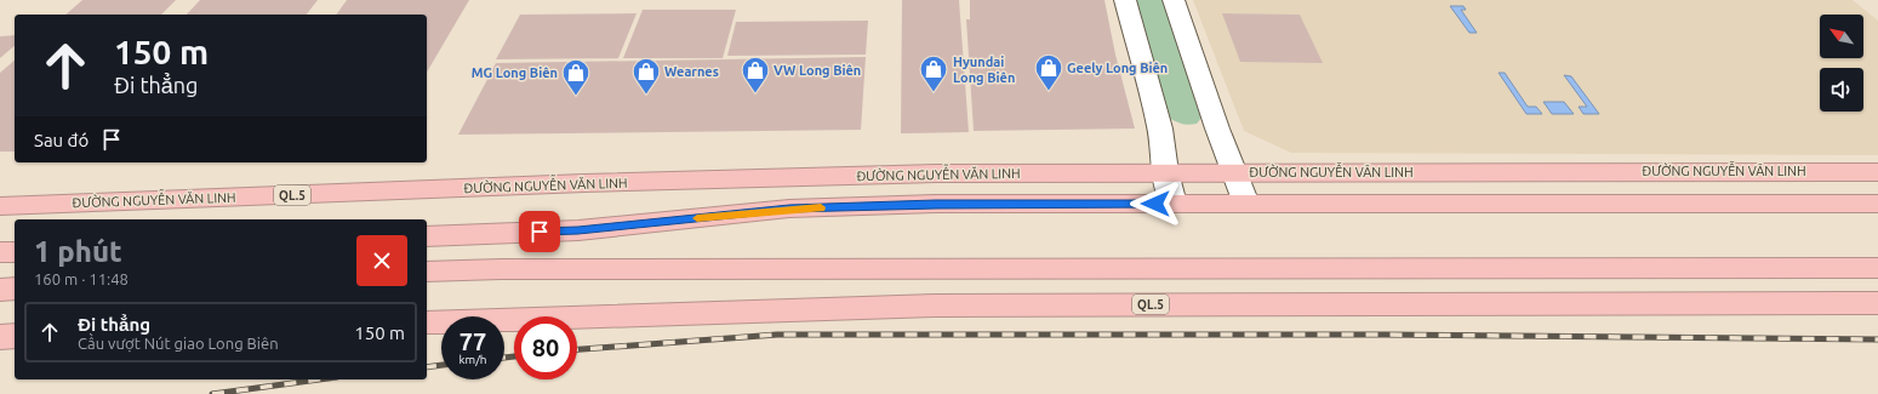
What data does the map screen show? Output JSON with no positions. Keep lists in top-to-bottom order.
{
  "streets": {
    "highway": ["ĐƯỜNG NGUYỄN VĂN LINH", "QL.5"]
  },
  "places": {
    "shop": [
      "Geely Long Biên",
      "Hyundai Long Biên",
      "VW Long Biên",
      "Wearnes",
      "MG Long Biên"
    ]
  },
  "north": "top left",
  "page": {
    "turn": ["150 m", "Đi thẳng"],
    "then": "Sau đó",
    "heading": ["1 phút", "160 m · 11:48"],
    "list": [
      {
        "name": "Đi thẳng",
        "note": "Cầu vượt Nút giao Long Biên",
        "value": "150 m"
      }
    ],
    "speed": "77 km/h",
    "limit": "80"
  }
}
